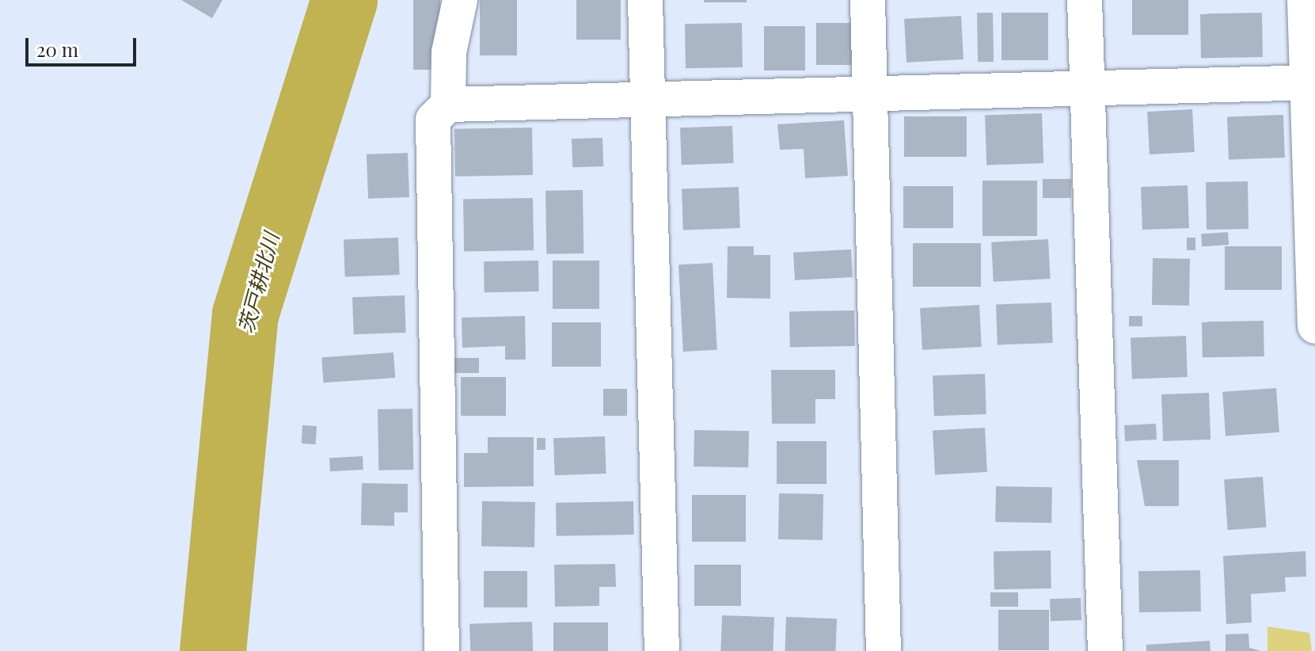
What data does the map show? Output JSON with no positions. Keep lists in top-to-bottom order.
{
  "water": ["茨戸耕北川"],
  "scale_bar": "20 m"
}
